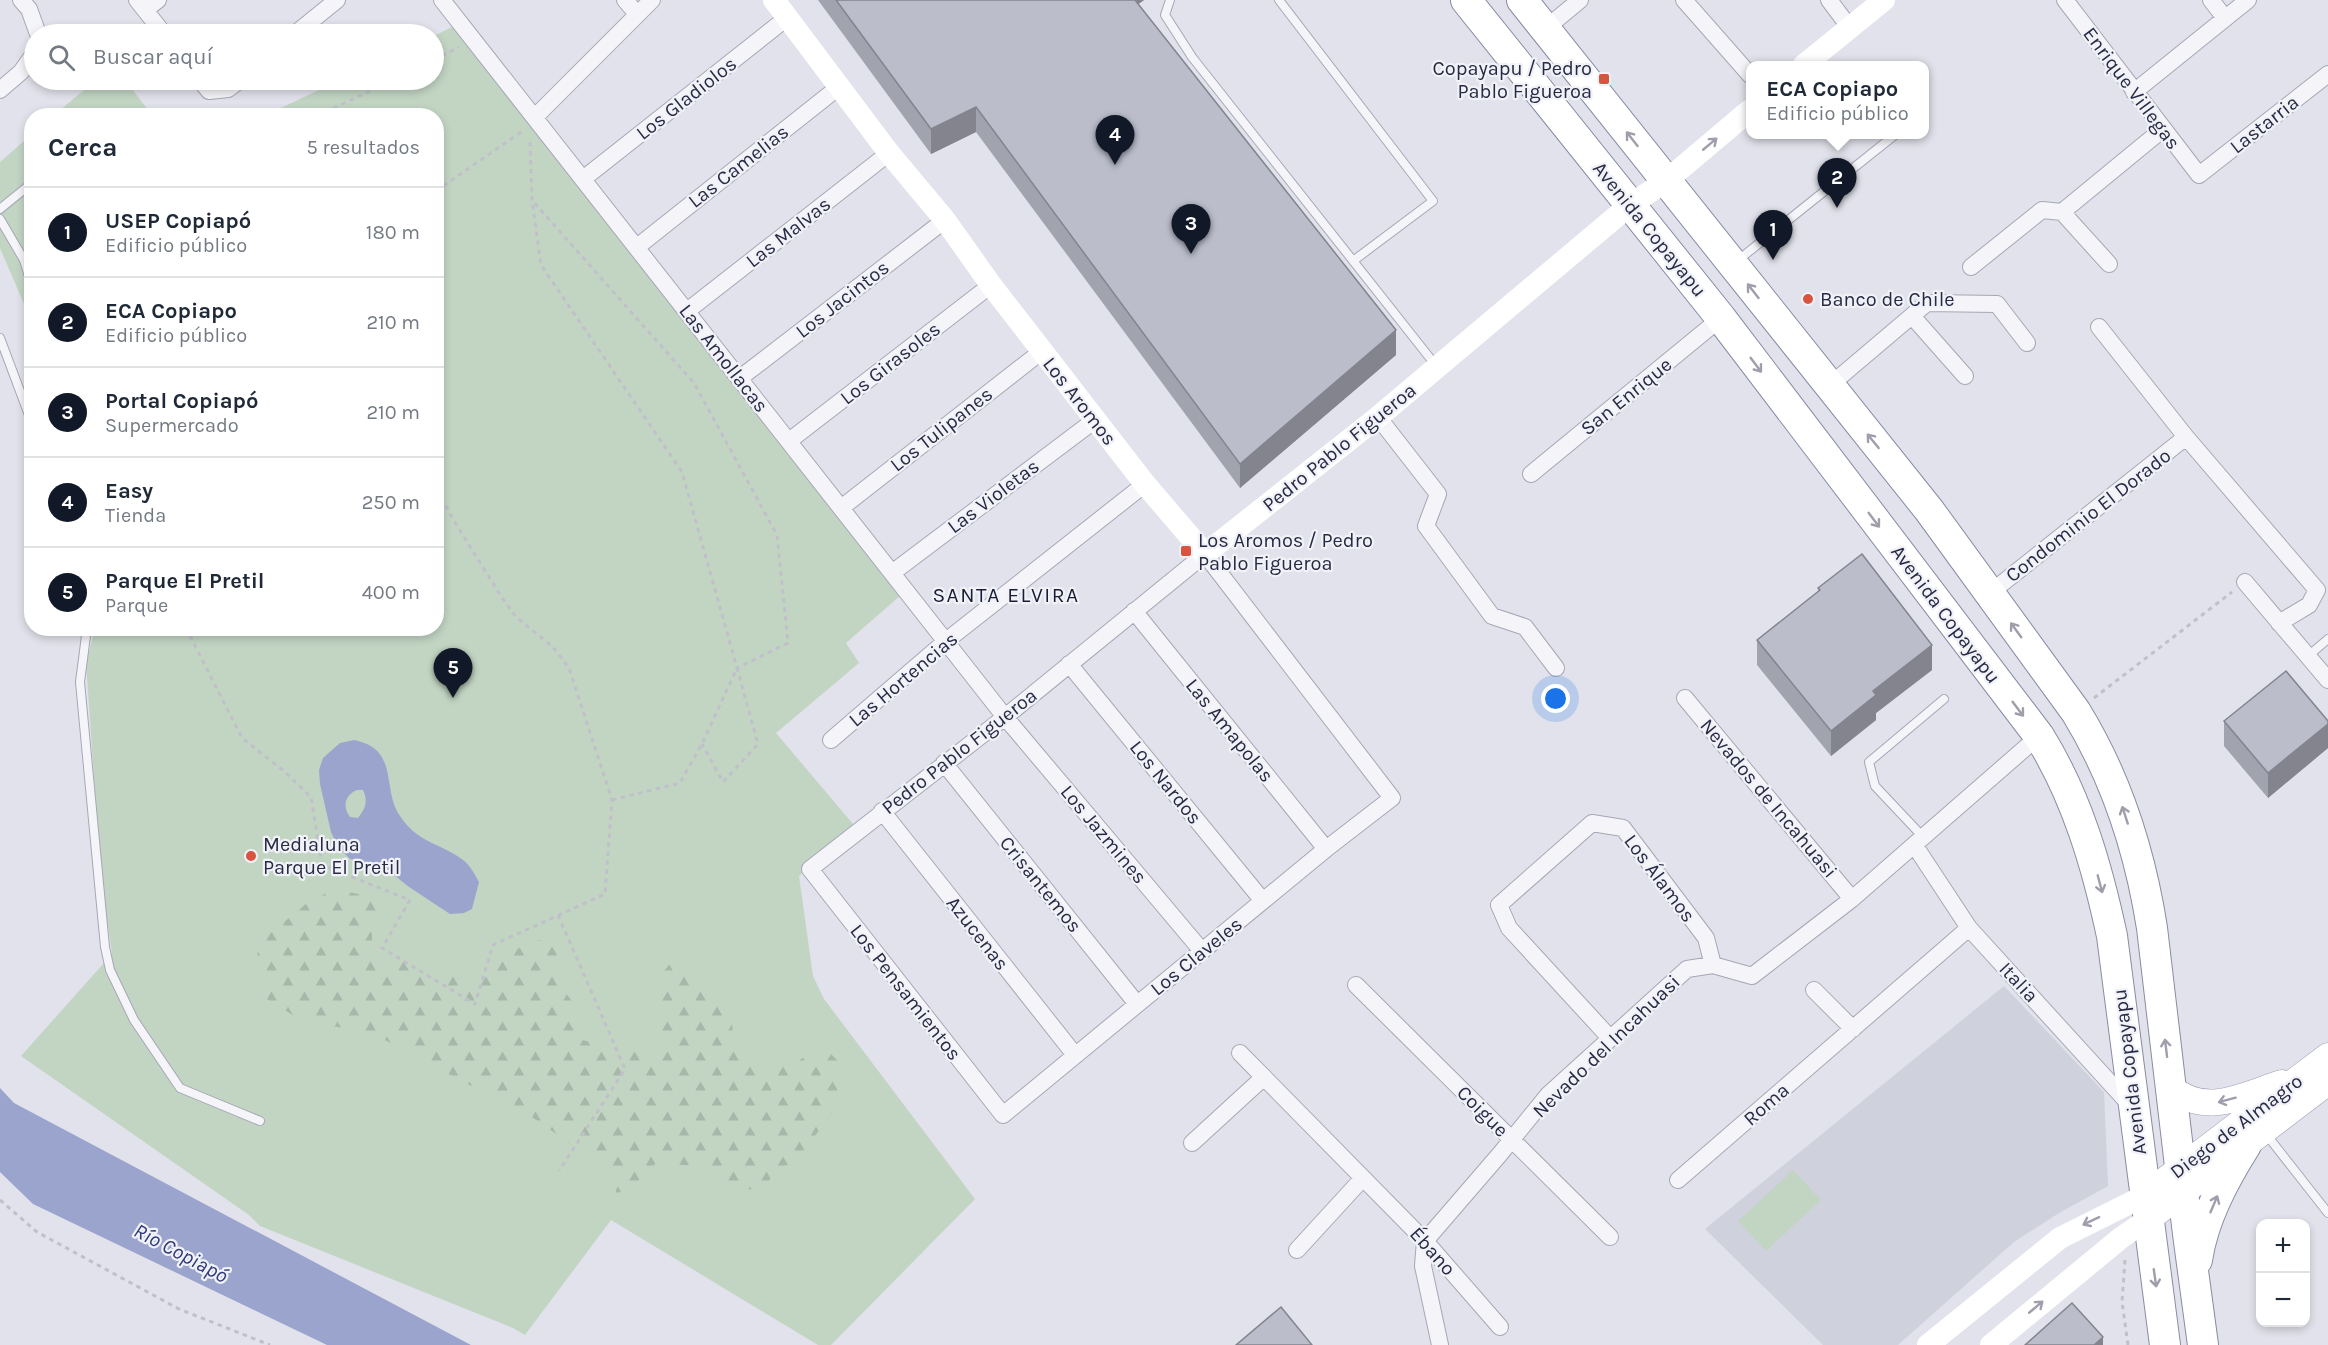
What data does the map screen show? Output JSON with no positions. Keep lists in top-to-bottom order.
{
  "streets": {
    "highway": ["Avenida Copayapu"],
    "main road": ["Diego de Almagro"],
    "street": [
      "Enrique Villegas",
      "Los Gladiolos",
      "Lastarria",
      "Las Camelias",
      "Las Malvas",
      "Los Jacintos",
      "Las Amollacas",
      "Los Girasoles",
      "San Enrique",
      "Los Aromos",
      "Los Tulipanes",
      "Pedro Pablo Figueroa",
      "Las Violetas",
      "Condominio El Dorado",
      "Las Hortencias",
      "Las Amapolas",
      "Los Nardos",
      "Nevados de Incahuasi",
      "Los Jazmines",
      "Los Álamos",
      "Crisantemos",
      "Azucenas",
      "Los Claveles",
      "Italia",
      "Los Pensamientos",
      "Nevado del Incahuasi",
      "Roma",
      "Coigue",
      "Ébano"
    ]
  },
  "crossings": [
    ["Enrique Villegas", "Lastarria"],
    ["Los Gladiolos", "Las Amollacas"],
    ["Los Gladiolos", "Los Aromos"],
    ["Las Camelias", "Las Amollacas"],
    ["Las Camelias", "Los Aromos"],
    ["Avenida Copayapu", "San Enrique"],
    ["Avenida Copayapu", "Pedro Pablo Figueroa"],
    ["Avenida Copayapu", "Condominio El Dorado"],
    ["Avenida Copayapu", "Italia"],
    ["Avenida Copayapu", "Nevado del Incahuasi"],
    ["Avenida Copayapu", "Diego de Almagro"],
    ["Las Malvas", "Las Amollacas"],
    ["Las Malvas", "Los Aromos"],
    ["Los Jacintos", "Las Amollacas"],
    ["Los Jacintos", "Los Aromos"],
    ["Las Amollacas", "Los Girasoles"],
    ["Las Amollacas", "Los Tulipanes"],
    ["Las Amollacas", "Pedro Pablo Figueroa"],
    ["Las Amollacas", "Las Violetas"],
    ["Las Amollacas", "Las Hortencias"],
    ["Las Amollacas", "Los Jazmines"],
    ["Los Girasoles", "Los Aromos"],
    ["Los Aromos", "Los Tulipanes"],
    ["Los Aromos", "Pedro Pablo Figueroa"],
    ["Los Aromos", "Las Violetas"],
    ["Los Aromos", "Las Hortencias"],
    ["Los Aromos", "Los Claveles"],
    ["Pedro Pablo Figueroa", "Las Amapolas"],
    ["Pedro Pablo Figueroa", "Los Nardos"],
    ["Pedro Pablo Figueroa", "Los Jazmines"],
    ["Pedro Pablo Figueroa", "Crisantemos"],
    ["Pedro Pablo Figueroa", "Azucenas"],
    ["Pedro Pablo Figueroa", "Los Pensamientos"],
    ["Las Amapolas", "Los Claveles"],
    ["Los Nardos", "Los Claveles"],
    ["Nevados de Incahuasi", "Nevado del Incahuasi"],
    ["Los Jazmines", "Los Claveles"],
    ["Los Álamos", "Nevado del Incahuasi"],
    ["Crisantemos", "Los Claveles"],
    ["Azucenas", "Los Claveles"],
    ["Los Claveles", "Los Pensamientos"],
    ["Italia", "Nevado del Incahuasi"],
    ["Italia", "Roma"],
    ["Nevado del Incahuasi", "Coigue"],
    ["Nevado del Incahuasi", "Ébano"]
  ],
  "districts": ["SANTA ELVIRA"],
  "water": ["Río Copiapó"],
  "places": {
    "transit": ["Copayapu / Pedro Pablo Figueroa", "Los Aromos / Pedro Pablo Figueroa"],
    "other": ["Banco de Chile", "Medialuna Parque El Pretil"]
  },
  "page": {
    "search": "Buscar aquí",
    "popup": ["ECA Copiapo", "Edificio público"],
    "heading": ["Cerca", "5 resultados"],
    "pins": [
      "4",
      "2",
      "3",
      "1",
      "5"
    ],
    "list": [
      {
        "mark": "1",
        "name": "USEP Copiapó",
        "note": "Edificio público",
        "value": "180 m"
      },
      {
        "mark": "2",
        "name": "ECA Copiapo",
        "note": "Edificio público",
        "value": "210 m"
      },
      {
        "mark": "3",
        "name": "Portal Copiapó",
        "note": "Supermercado",
        "value": "210 m"
      },
      {
        "mark": "4",
        "name": "Easy",
        "note": "Tienda",
        "value": "250 m"
      },
      {
        "mark": "5",
        "name": "Parque El Pretil",
        "note": "Parque",
        "value": "400 m"
      }
    ],
    "map_buttons": ["+", "−"]
  }
}
